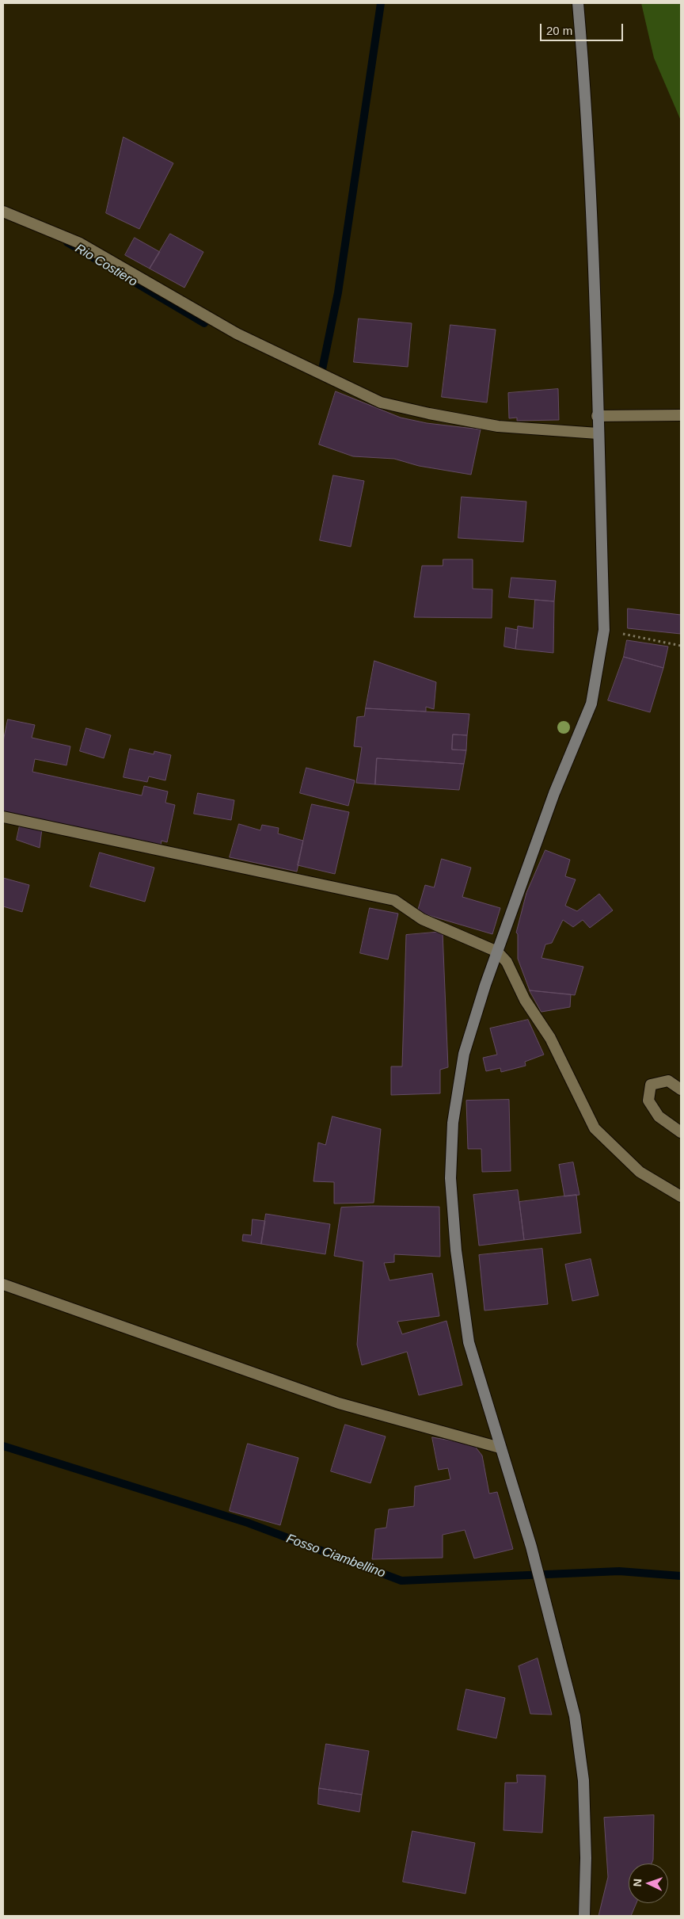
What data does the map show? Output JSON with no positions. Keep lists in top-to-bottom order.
{
  "water": ["Rio Costiero", "Fosso Ciambellino"],
  "scale_bar": "20 m",
  "north": "left"
}
